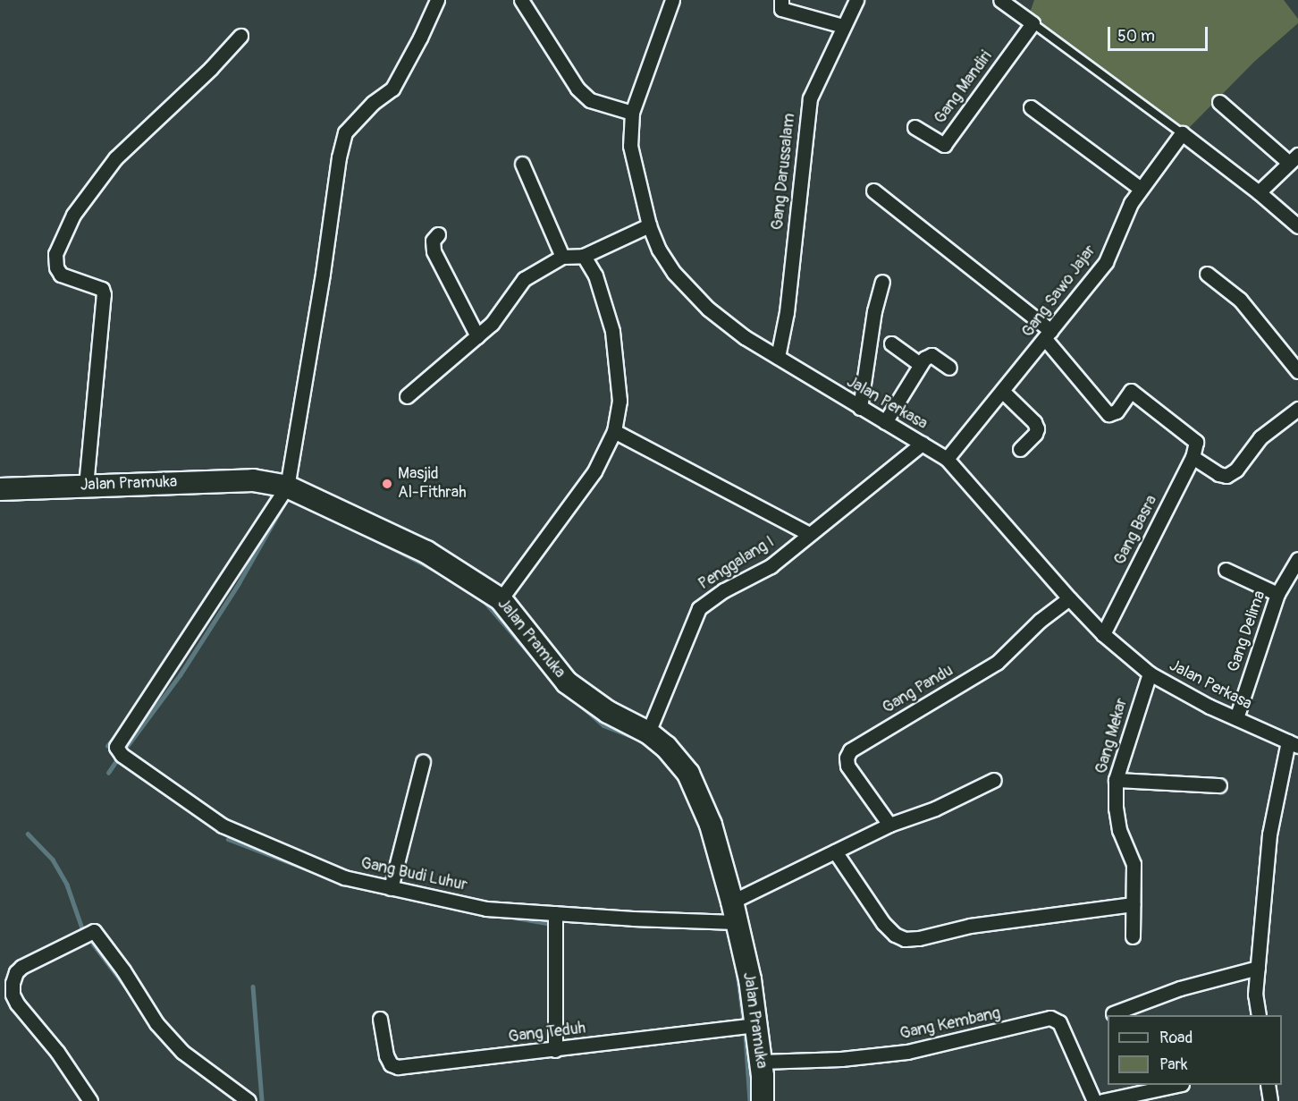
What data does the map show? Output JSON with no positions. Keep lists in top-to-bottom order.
{
  "streets": {
    "main road": ["Jalan Pramuka"],
    "street": [
      "Gang Mandiri",
      "Gang Darussalam",
      "Gang Sawo Jajar",
      "Jalan Perkasa",
      "Gang Basra",
      "Penggalang I",
      "Gang Delima",
      "Gang Pandu",
      "Gang Mekar",
      "Gang Budi Luhur",
      "Gang Kembang",
      "Gang Teduh"
    ]
  },
  "crossings": [
    ["Gang Darussalam", "Jalan Perkasa"],
    ["Gang Sawo Jajar", "Jalan Perkasa"],
    ["Gang Sawo Jajar", "Gang Basra"],
    ["Jalan Perkasa", "Gang Basra"],
    ["Jalan Perkasa", "Penggalang I"],
    ["Jalan Perkasa", "Gang Delima"],
    ["Jalan Perkasa", "Gang Pandu"],
    ["Jalan Perkasa", "Gang Mekar"],
    ["Jalan Pramuka", "Penggalang I"],
    ["Jalan Pramuka", "Gang Budi Luhur"],
    ["Jalan Pramuka", "Gang Kembang"],
    ["Jalan Pramuka", "Gang Teduh"]
  ],
  "places": ["Masjid Al-Fithrah"],
  "legend": ["Road", "Park"],
  "scale_bar": "50 m"
}
